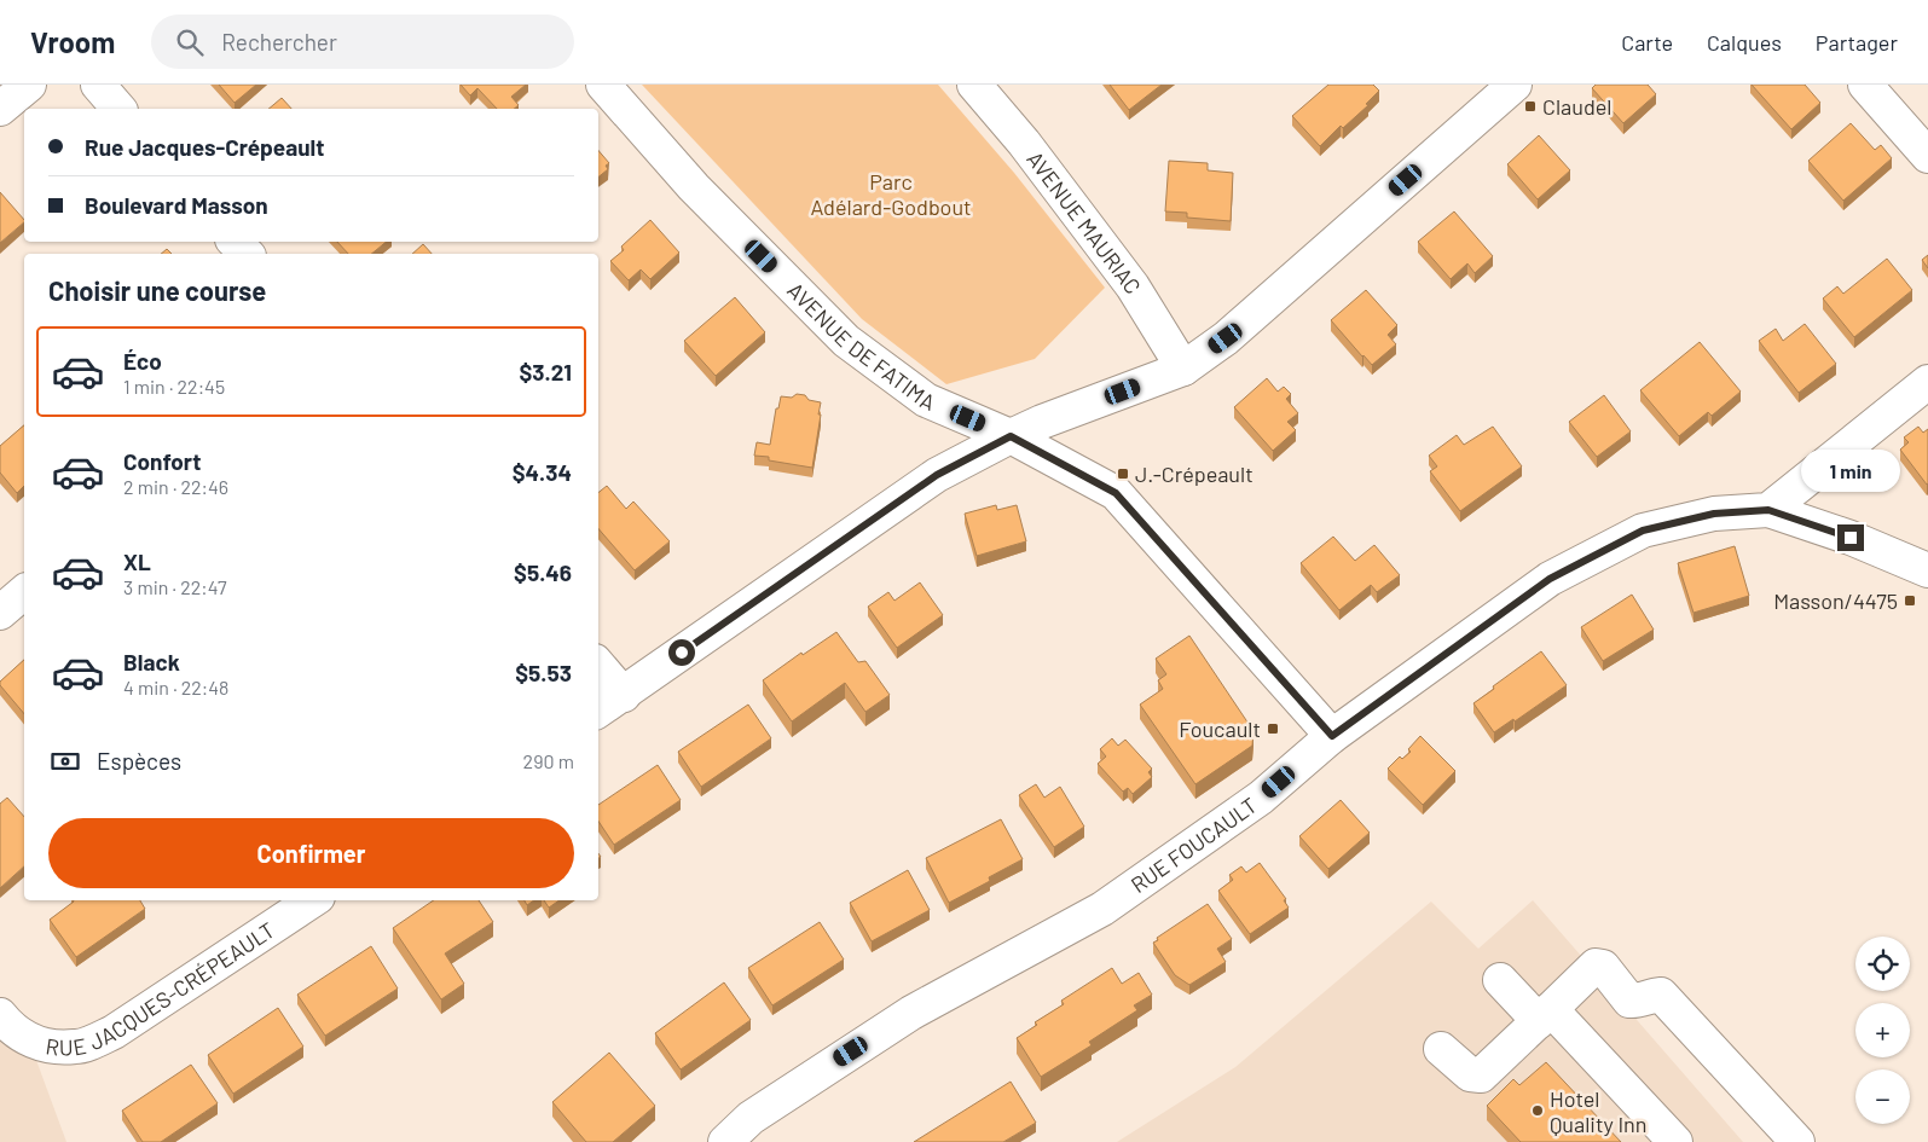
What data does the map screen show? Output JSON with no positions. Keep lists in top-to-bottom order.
{
  "streets": {
    "street": [
      "AVENUE MAURIAC",
      "AVENUE DE FATIMA",
      "RUE FOUCAULT",
      "RUE JACQUES-CRÉPEAULT"
    ]
  },
  "crossings": [
    ["AVENUE DE FATIMA", "RUE FOUCAULT"]
  ],
  "parks": ["Parc Adélard-Godbout"],
  "places": {
    "transit": [
      "Claudel",
      "J.-Crépeault",
      "Masson/4475",
      "Foucault"
    ],
    "other": ["Hotel Quality Inn"]
  },
  "page": {
    "header": "Vroom",
    "search": "Rechercher",
    "nav": ["Carte", "Calques", "Partager"],
    "banner": ["Rue Jacques-Crépeault", "Boulevard Masson"],
    "heading": "Choisir une course",
    "list": [
      {
        "name": "Éco",
        "note": "1 min · 22:45",
        "value": "$3.21"
      },
      {
        "name": "Confort",
        "note": "2 min · 22:46",
        "value": "$4.34"
      },
      {
        "name": "XL",
        "note": "3 min · 22:47",
        "value": "$5.46"
      },
      {
        "name": "Black",
        "note": "4 min · 22:48",
        "value": "$5.53"
      }
    ],
    "bubble": "1 min",
    "pay": ["Espèces", "290 m"],
    "buttons": "Confirmer",
    "map_buttons": ["+", "−"]
  }
}
